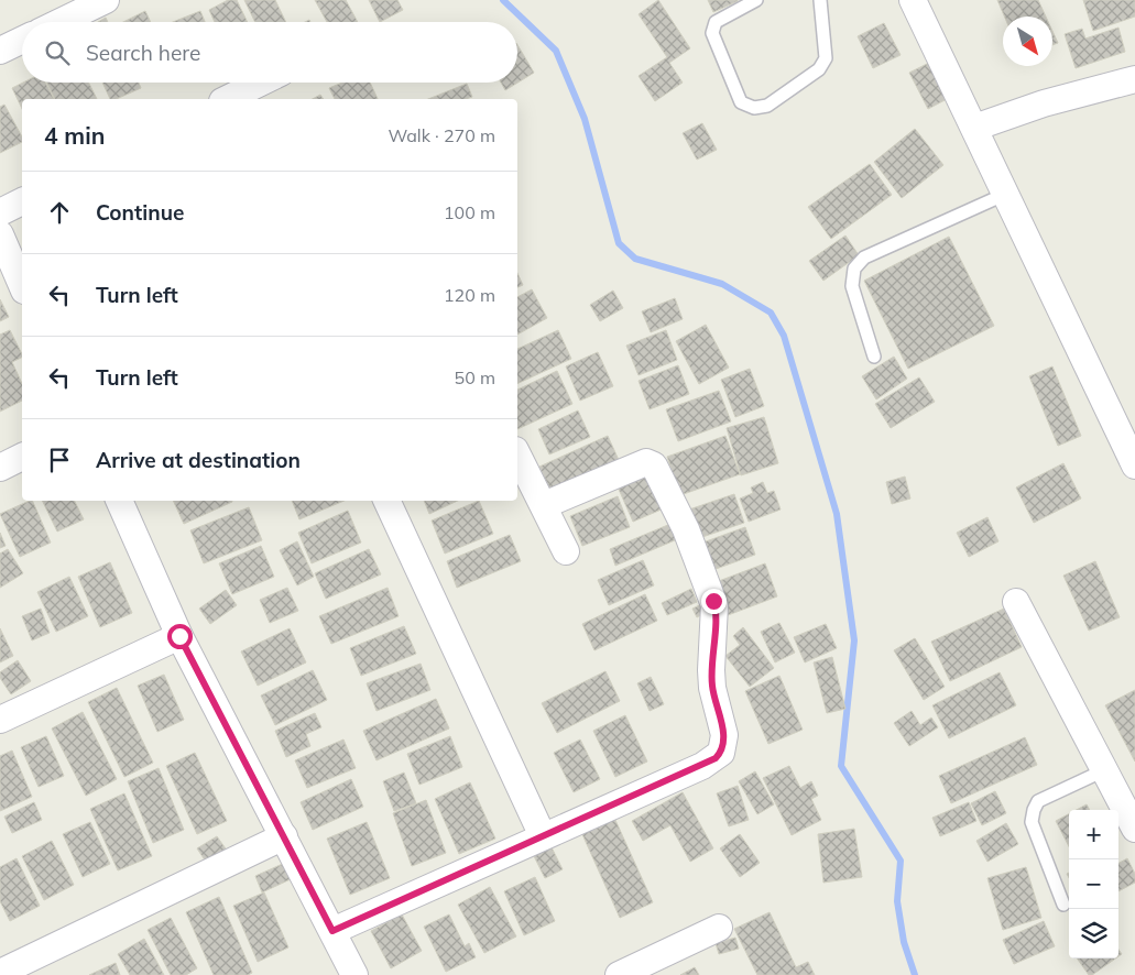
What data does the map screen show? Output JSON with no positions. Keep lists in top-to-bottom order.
{
  "north": "bottom right",
  "page": {
    "search": "Search here",
    "heading": ["4 min", "Walk · 270 m"],
    "list": [
      ["Continue", "100 m"],
      ["Turn left", "120 m"],
      ["Turn left", "50 m"],
      "Arrive at destination"
    ],
    "map_buttons": ["+", "−"]
  }
}
